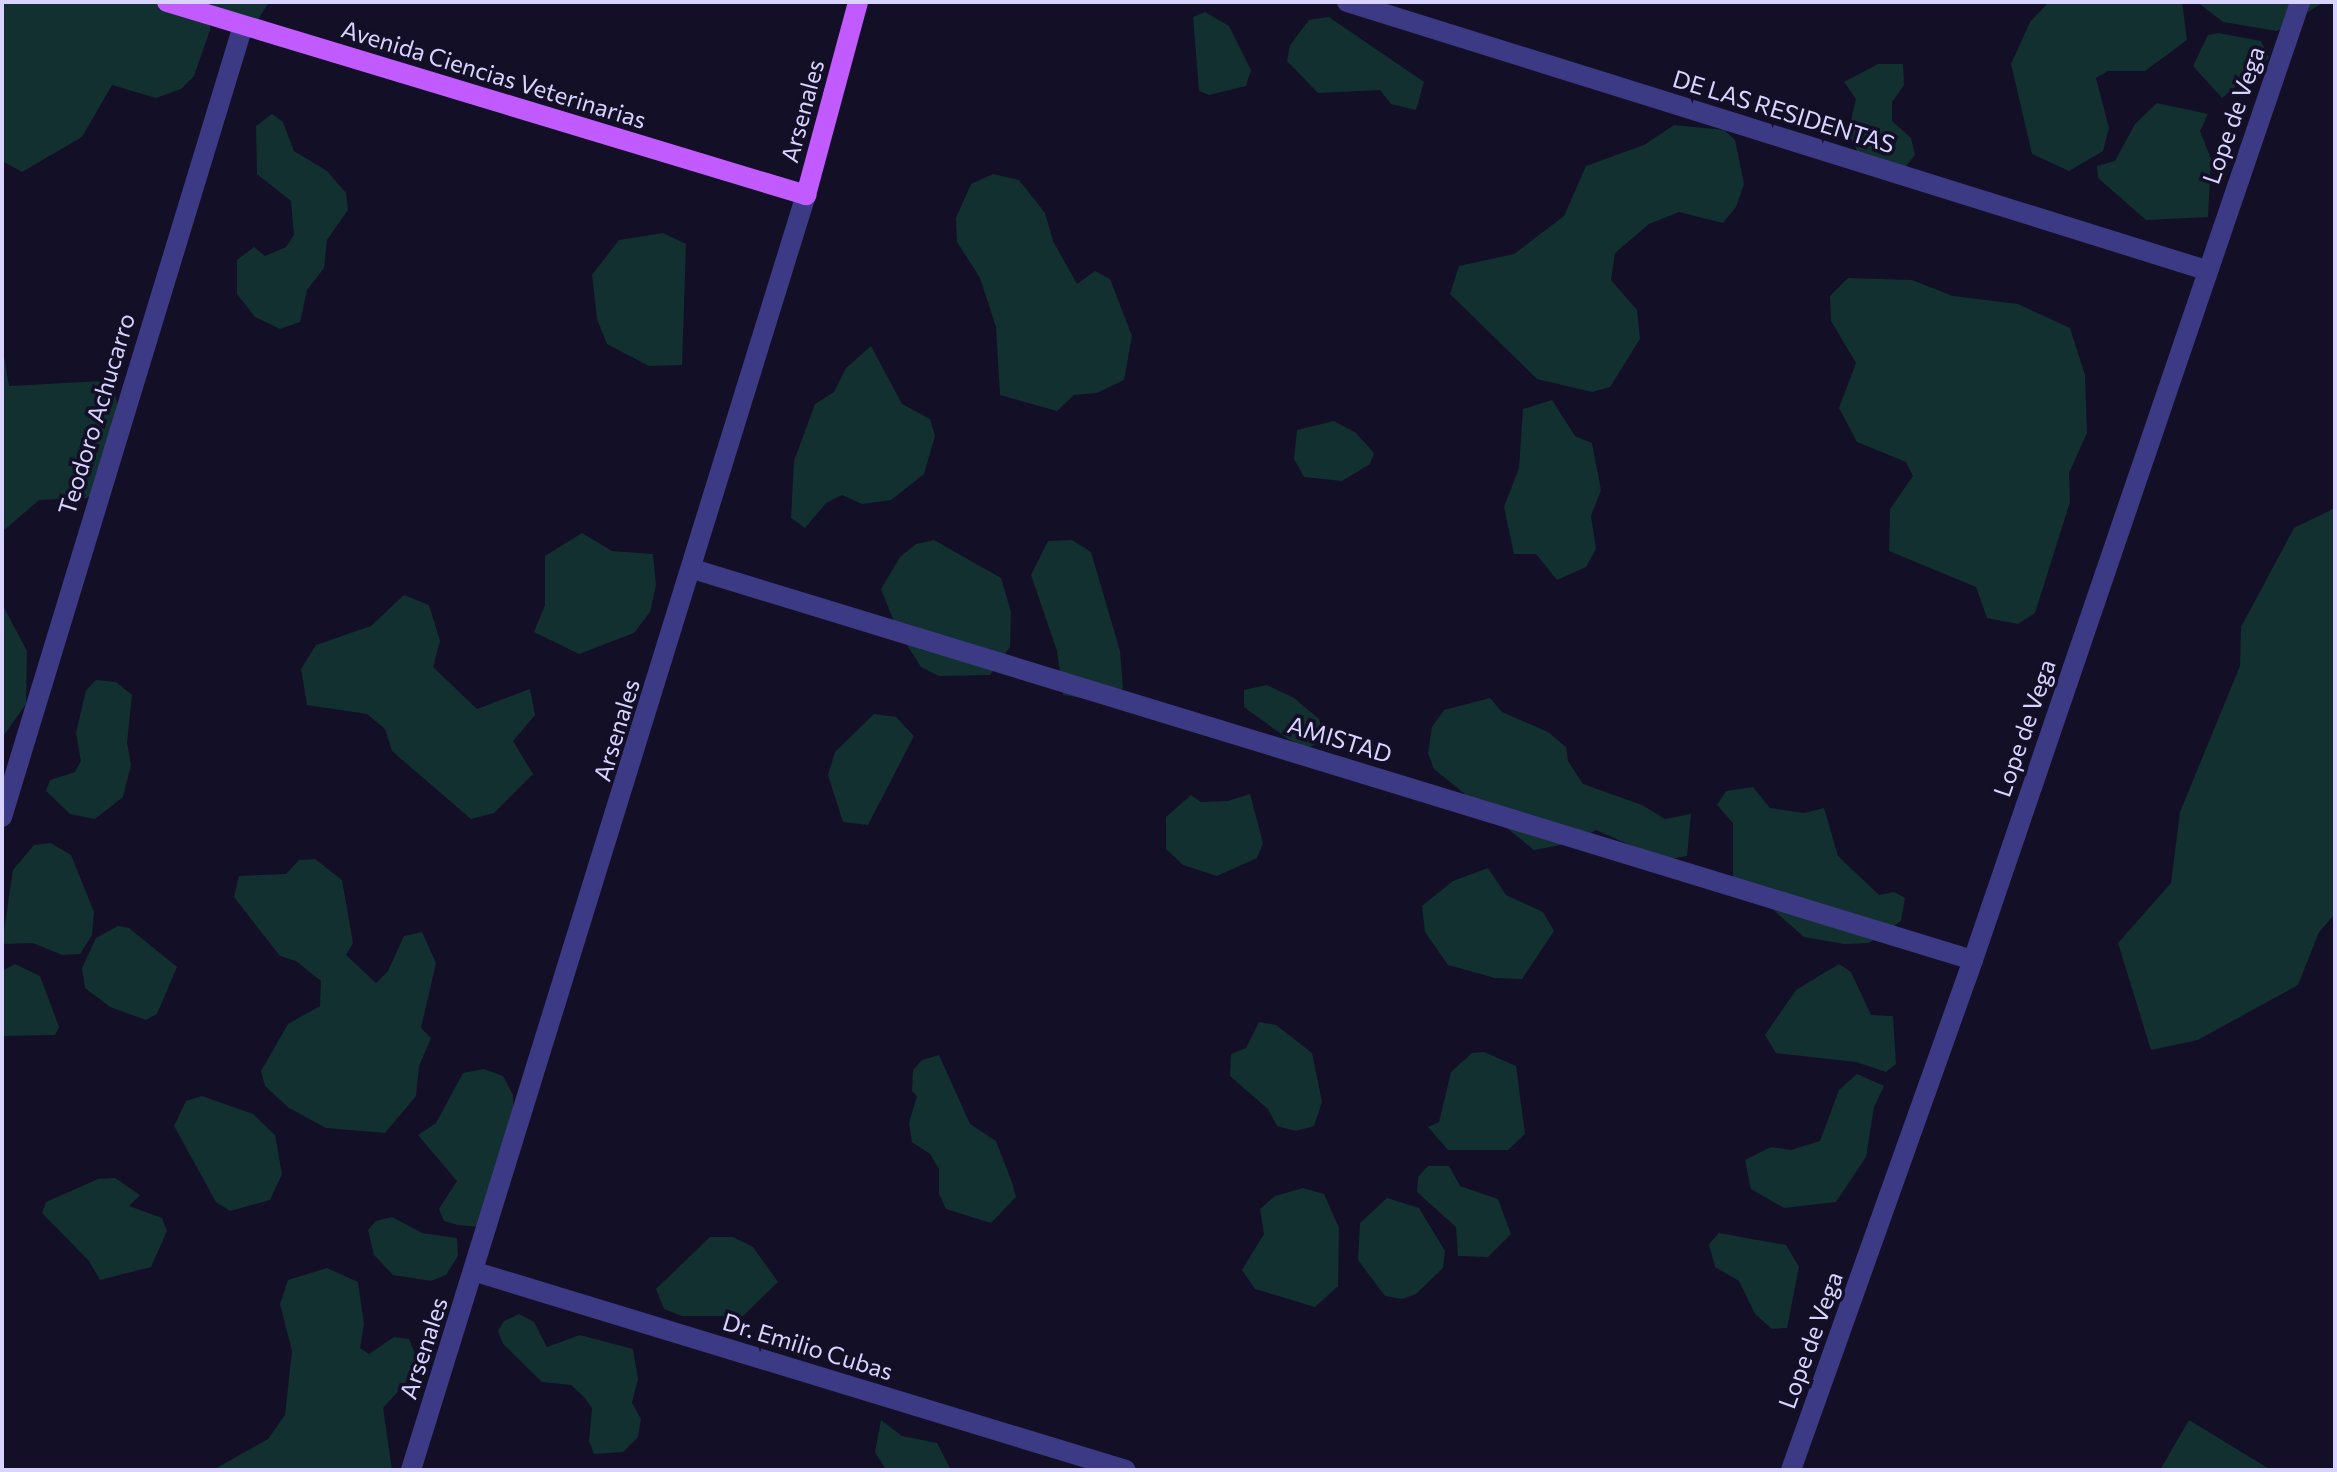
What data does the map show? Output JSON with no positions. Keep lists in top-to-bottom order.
{
  "streets": {
    "main road": ["Avenida Ciencias Veterinarias", "Arsenales"],
    "street": [
      "DE LAS RESIDENTAS",
      "Lope de Vega",
      "Teodoro Achucarro",
      "AMISTAD",
      "Dr. Emilio Cubas"
    ]
  },
  "crossings": [
    ["Avenida Ciencias Veterinarias", "Arsenales"],
    ["Avenida Ciencias Veterinarias", "Teodoro Achucarro"],
    ["Arsenales", "AMISTAD"],
    ["Arsenales", "Dr. Emilio Cubas"],
    ["DE LAS RESIDENTAS", "Lope de Vega"],
    ["Lope de Vega", "AMISTAD"]
  ]
}
